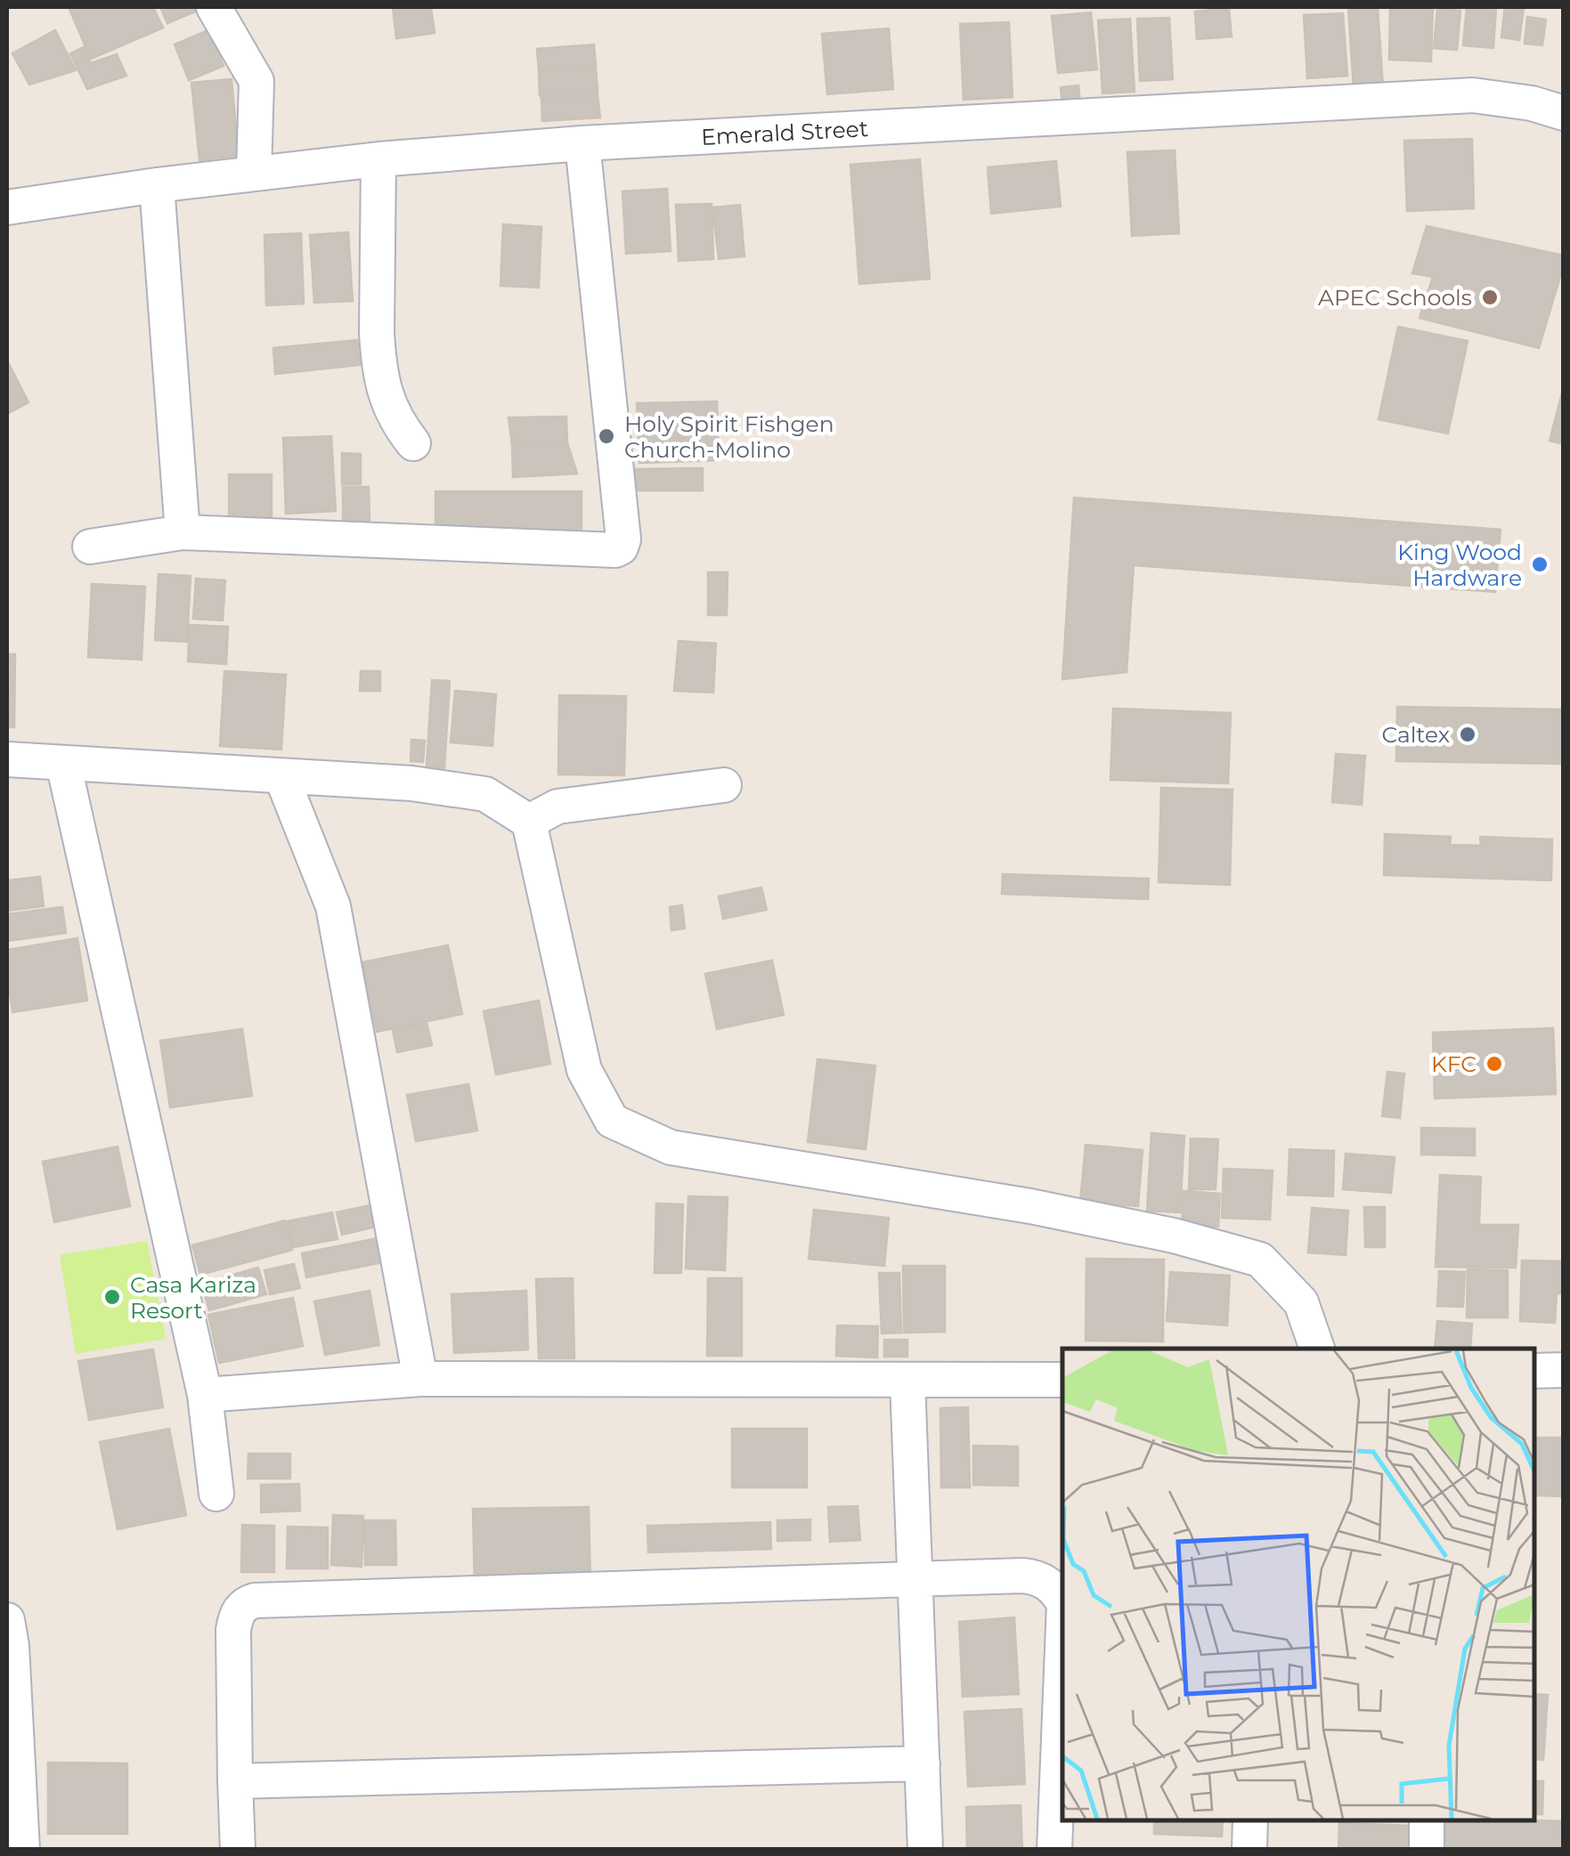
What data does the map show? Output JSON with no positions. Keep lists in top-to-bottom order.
{
  "streets": {
    "street": ["Emerald Street"]
  },
  "places": [
    "APEC Schools",
    "Holy Spirit Fishgen Church-Molino",
    "King Wood Hardware",
    "Caltex",
    "KFC",
    "Casa Kariza Resort"
  ]
}
